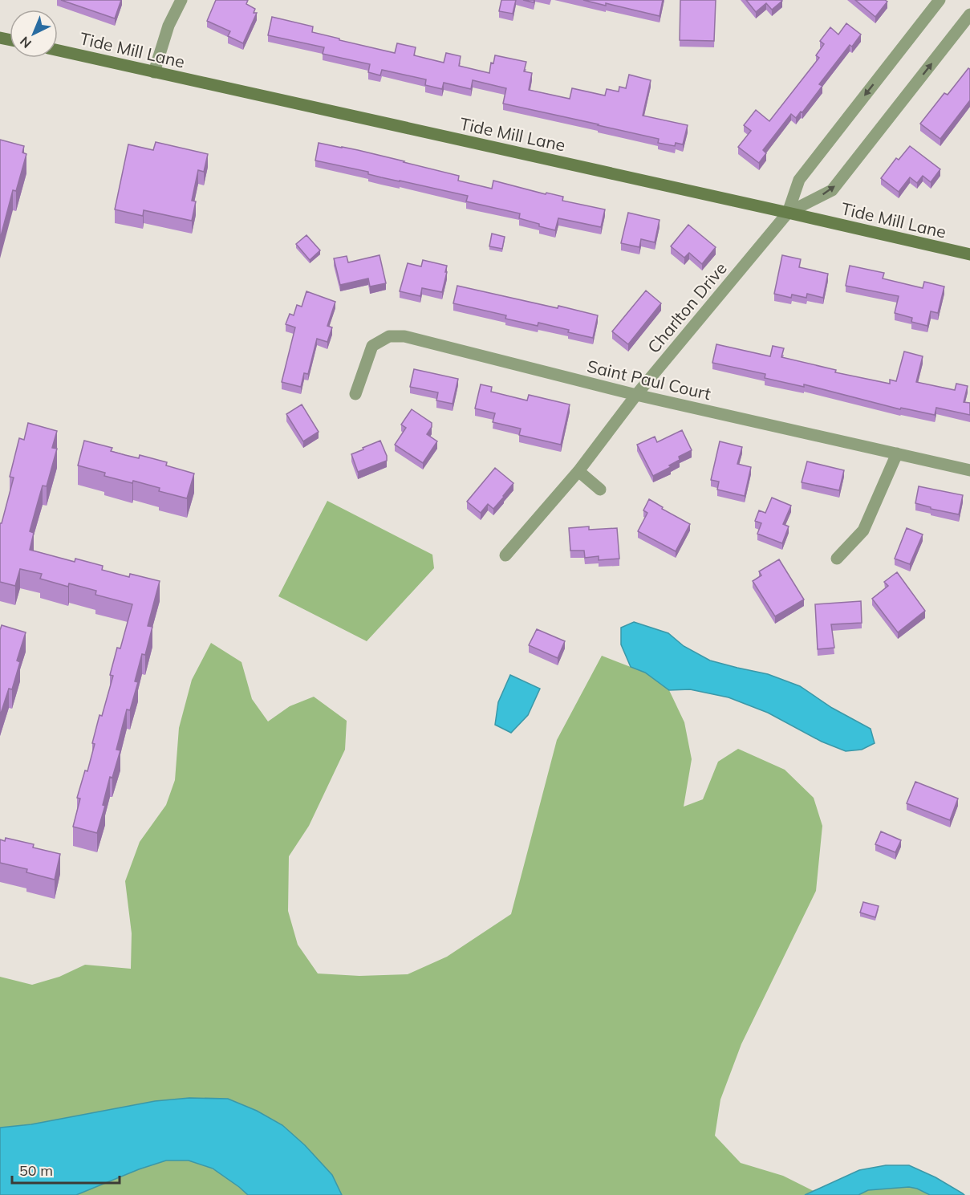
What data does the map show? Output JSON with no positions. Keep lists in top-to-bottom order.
{
  "streets": {
    "street": ["Tide Mill Lane", "Charlton Drive", "Saint Paul Court"]
  },
  "crossings": [
    ["Tide Mill Lane", "Charlton Drive"],
    ["Charlton Drive", "Saint Paul Court"]
  ],
  "scale_bar": "50 m",
  "north": "bottom left"
}
